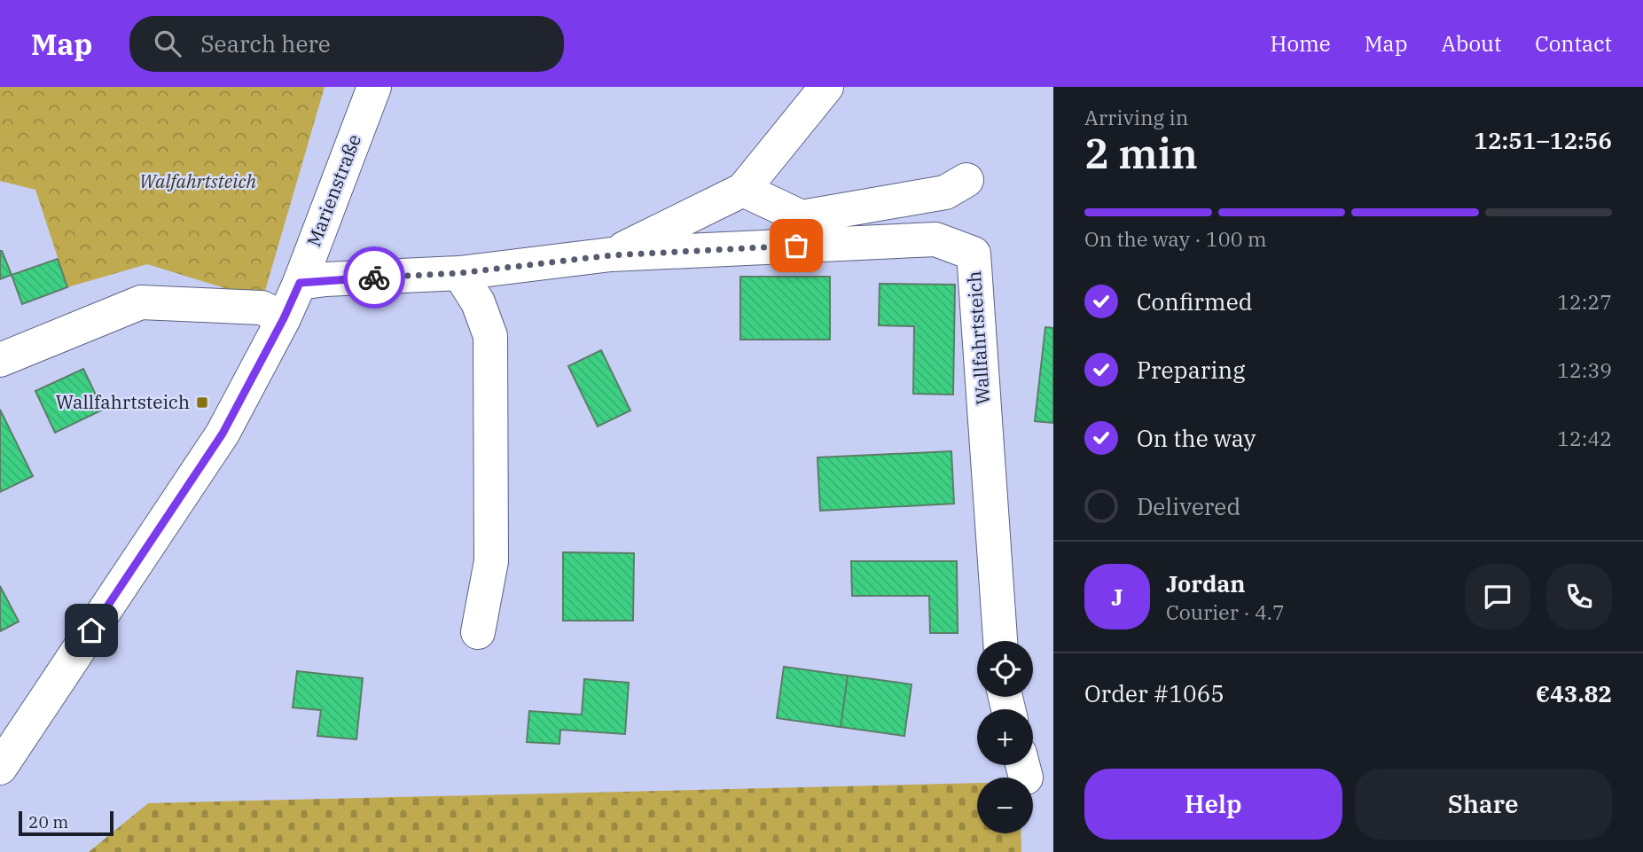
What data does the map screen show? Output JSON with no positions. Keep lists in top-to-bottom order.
{
  "streets": {
    "street": ["Marienstraße", "Wallfahrtsteich"]
  },
  "crossings": [
    ["Marienstraße", "Wallfahrtsteich"]
  ],
  "parks": ["Walfahrtsteich"],
  "places": {
    "transit": ["Wallfahrtsteich"]
  },
  "scale_bar": "20 m",
  "page": {
    "header": "Map",
    "search": "Search here",
    "nav": [
      "Home",
      "Map",
      "About",
      "Contact"
    ],
    "heading": ["2 min", "Arriving in", "12:51–12:56"],
    "panel": [
      "Jordan",
      "Courier · 4.7",
      "Order #1065",
      "€43.82"
    ],
    "bar": "On the way · 100 m",
    "list": [
      ["Confirmed", "12:27"],
      ["Preparing", "12:39"],
      ["On the way", "12:42"],
      "Delivered"
    ],
    "round": "J",
    "map_buttons": ["+", "−"],
    "buttons": ["Help", "Share"],
    "scale": "20 m"
  }
}
